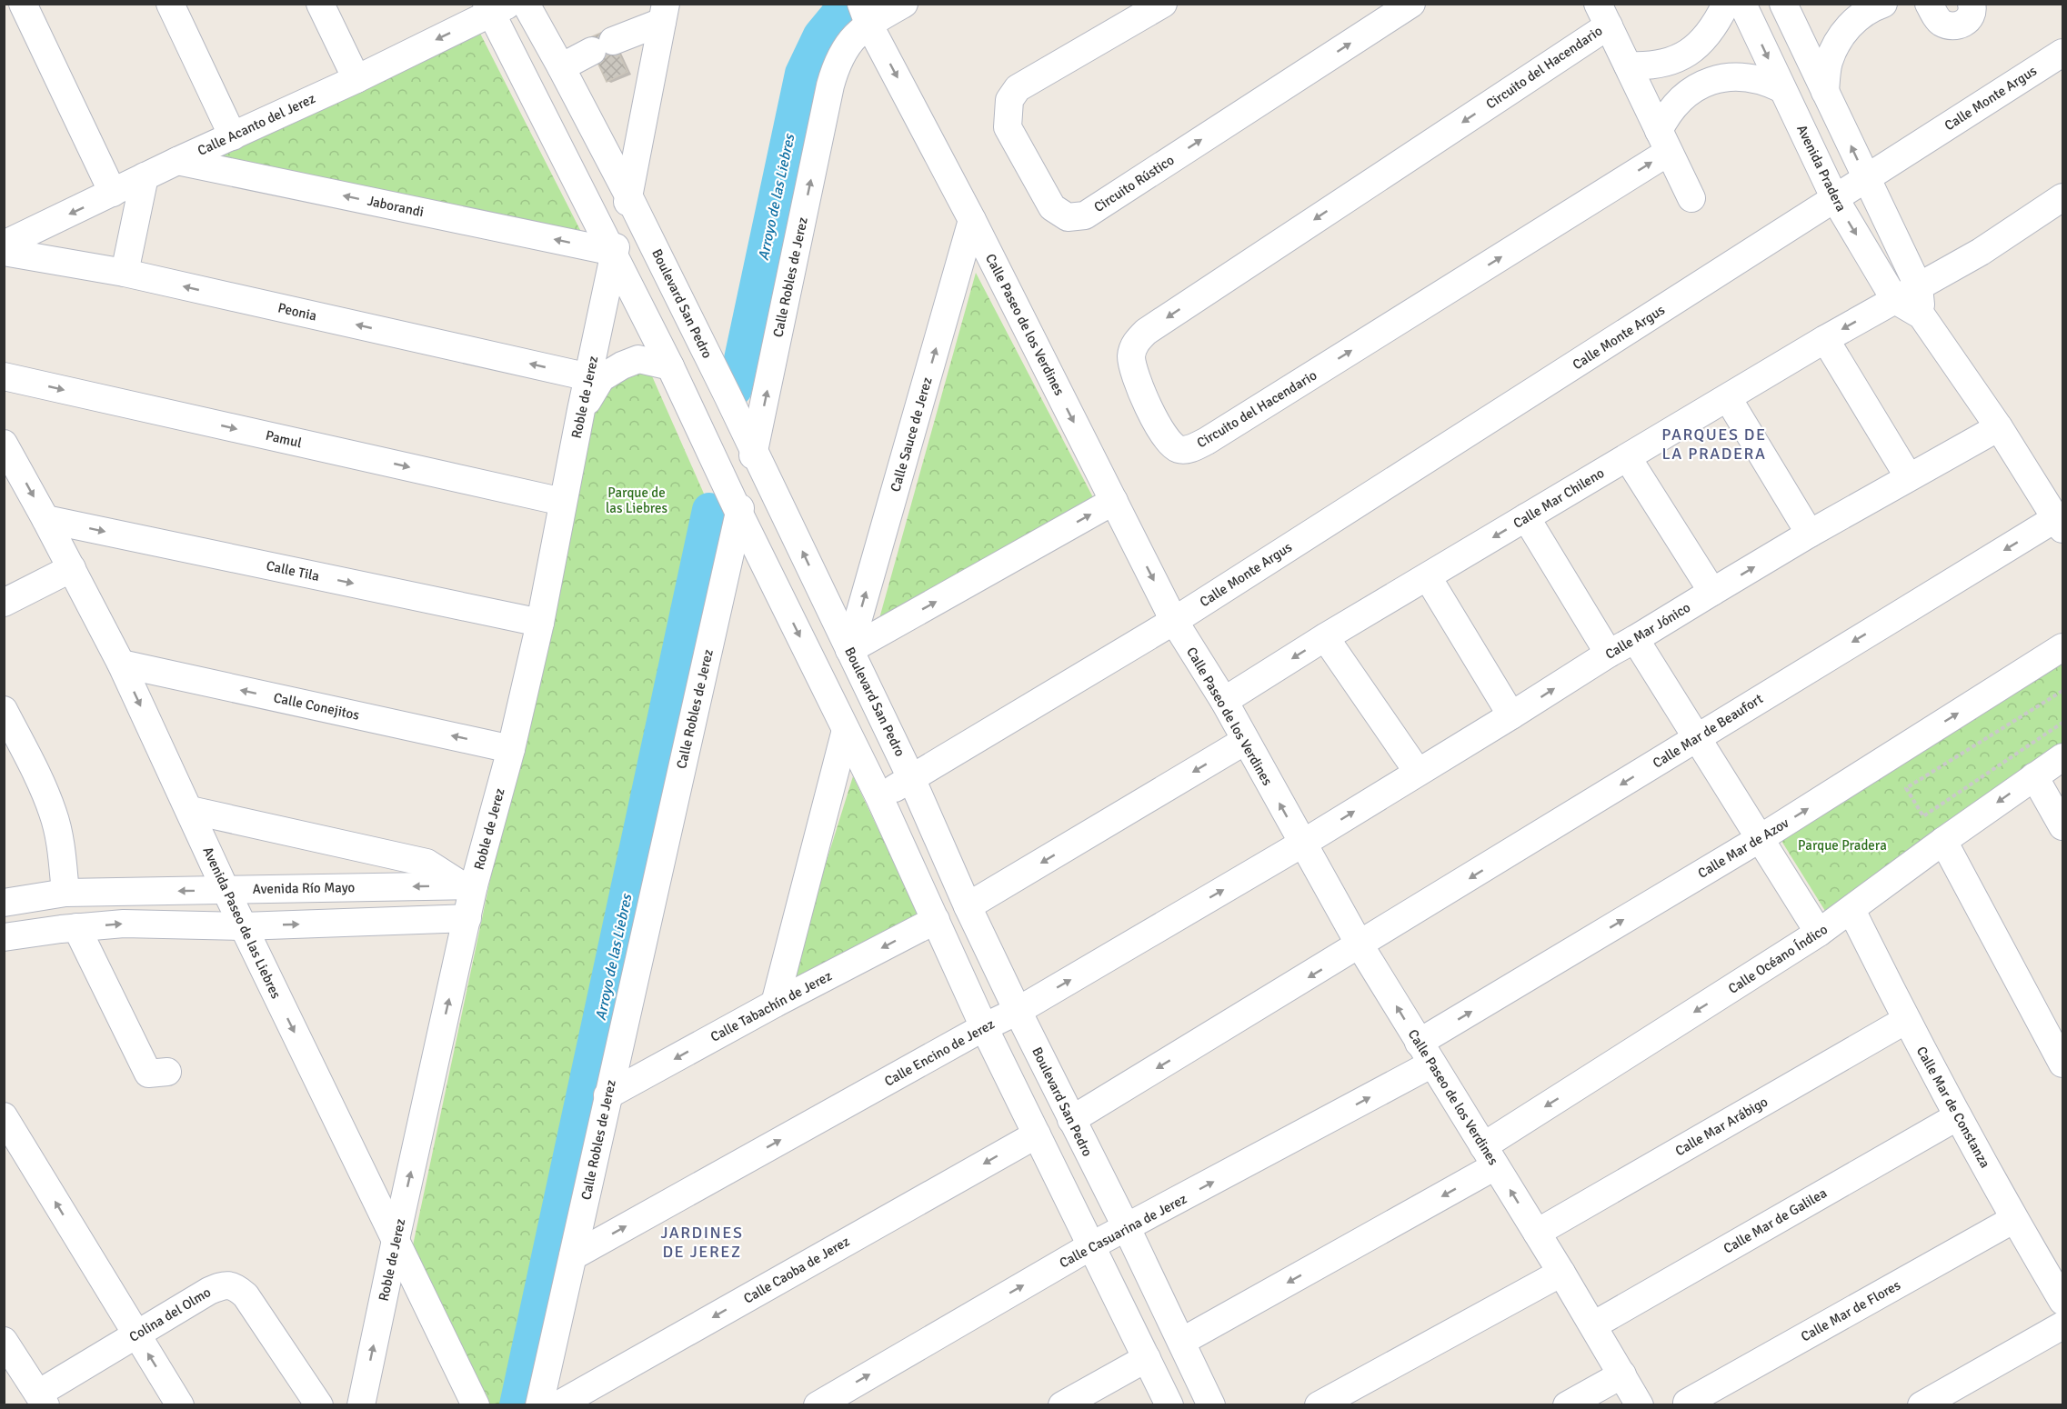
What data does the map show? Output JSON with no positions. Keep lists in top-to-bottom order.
{
  "streets": {
    "street": [
      "Circuito del Hacendario",
      "Calle Monte Argus",
      "Calle Acanto del Jerez",
      "Avenida Pradera",
      "Circuito Rústico",
      "Jaborandi",
      "Calle Robles de Jerez",
      "Boulevard San Pedro",
      "Peonia",
      "Calle Paseo de los Verdines",
      "Roble de Jerez",
      "Calle Sauce de Jerez",
      "Pamul",
      "Calle Mar Chileno",
      "Calle Tila",
      "Calle Mar Jónico",
      "Calle Conejitos",
      "Calle Mar de Beaufort",
      "Calle Mar de Azov",
      "Avenida Río Mayo",
      "Avenida Paseo de las Liebres",
      "Calle Océano Índico",
      "Calle Tabachín de Jerez",
      "Calle Encino de Jerez",
      "Calle Mar de Constanza",
      "Calle Mar Arábigo",
      "Calle Mar de Galilea",
      "Calle Casuarina de Jerez",
      "Calle Caoba de Jerez",
      "Calle Mar de Flores",
      "Colina del Olmo"
    ]
  },
  "crossings": [
    ["Circuito del Hacendario", "Avenida Pradera"],
    ["Calle Monte Argus", "Avenida Pradera"],
    ["Calle Monte Argus", "Boulevard San Pedro"],
    ["Calle Monte Argus", "Calle Paseo de los Verdines"],
    ["Calle Acanto del Jerez", "Jaborandi"],
    ["Avenida Pradera", "Calle Mar Chileno"],
    ["Avenida Pradera", "Calle Mar Jónico"],
    ["Avenida Pradera", "Calle Mar de Beaufort"],
    ["Jaborandi", "Roble de Jerez"],
    ["Calle Robles de Jerez", "Boulevard San Pedro"],
    ["Calle Robles de Jerez", "Calle Paseo de los Verdines"],
    ["Calle Robles de Jerez", "Calle Tabachín de Jerez"],
    ["Calle Robles de Jerez", "Calle Encino de Jerez"],
    ["Boulevard San Pedro", "Roble de Jerez"],
    ["Boulevard San Pedro", "Calle Sauce de Jerez"],
    ["Boulevard San Pedro", "Calle Océano Índico"],
    ["Boulevard San Pedro", "Calle Encino de Jerez"],
    ["Boulevard San Pedro", "Calle Casuarina de Jerez"],
    ["Peonia", "Roble de Jerez"],
    ["Calle Paseo de los Verdines", "Calle Sauce de Jerez"],
    ["Calle Paseo de los Verdines", "Calle Mar Chileno"],
    ["Calle Paseo de los Verdines", "Calle Mar Jónico"],
    ["Calle Paseo de los Verdines", "Calle Mar de Beaufort"],
    ["Calle Paseo de los Verdines", "Calle Mar de Azov"],
    ["Calle Paseo de los Verdines", "Calle Océano Índico"],
    ["Calle Paseo de los Verdines", "Calle Encino de Jerez"],
    ["Calle Paseo de los Verdines", "Calle Mar Arábigo"],
    ["Calle Paseo de los Verdines", "Calle Mar de Galilea"],
    ["Calle Paseo de los Verdines", "Calle Casuarina de Jerez"],
    ["Roble de Jerez", "Pamul"],
    ["Roble de Jerez", "Calle Tila"],
    ["Roble de Jerez", "Calle Conejitos"],
    ["Roble de Jerez", "Avenida Río Mayo"],
    ["Roble de Jerez", "Avenida Paseo de las Liebres"],
    ["Calle Tila", "Avenida Paseo de las Liebres"],
    ["Calle Mar Jónico", "Calle Encino de Jerez"],
    ["Calle Conejitos", "Avenida Paseo de las Liebres"],
    ["Calle Mar de Azov", "Calle Casuarina de Jerez"],
    ["Avenida Río Mayo", "Avenida Paseo de las Liebres"],
    ["Calle Océano Índico", "Calle Mar de Constanza"],
    ["Calle Mar de Constanza", "Calle Mar Arábigo"],
    ["Calle Mar de Constanza", "Calle Mar de Galilea"],
    ["Calle Mar de Constanza", "Calle Mar de Flores"]
  ],
  "one_way": [
    "Calle Acanto del Jerez",
    "Jaborandi",
    "Peonia",
    "Calle Sauce de Jerez",
    "Pamul",
    "Calle Tila",
    "Calle Mar Jónico",
    "Calle Mar de Beaufort",
    "Calle Mar de Azov",
    "Calle Tabachín de Jerez",
    "Calle Caoba de Jerez"
  ],
  "districts": ["PARQUES DE LA PRADERA", "JARDINES DE JEREZ"],
  "water": ["Arroyo de las Liebres"],
  "parks": ["Parque de las Liebres", "Parque Pradera"]
}
